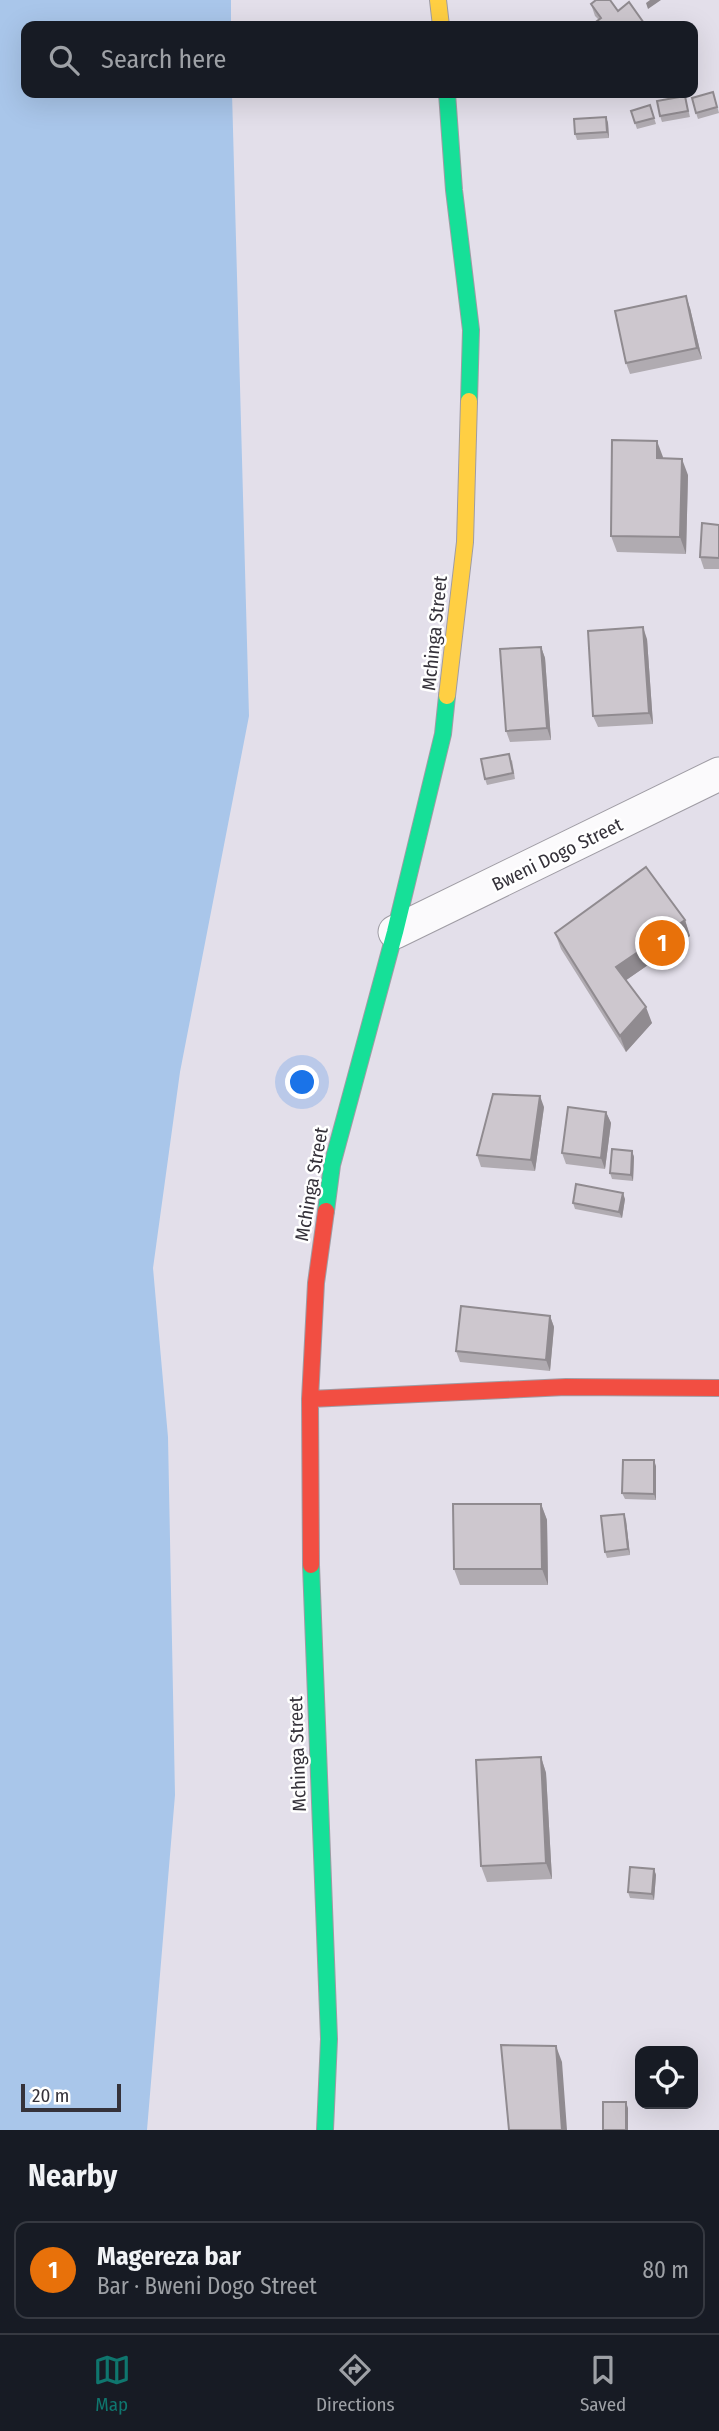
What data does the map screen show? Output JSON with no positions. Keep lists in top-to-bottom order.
{
  "streets": {
    "main road": ["Mchinga Street"],
    "street": ["Bweni Dogo Street"]
  },
  "crossings": [
    ["Mchinga Street", "Bweni Dogo Street"]
  ],
  "scale_bar": "20 m",
  "page": {
    "search": "Search here",
    "pins": "1",
    "scale": "20 m",
    "heading": "Nearby",
    "list": [
      {
        "mark": "1",
        "name": "Magereza bar",
        "note": "Bar · Bweni Dogo Street",
        "value": "80 m"
      }
    ],
    "nav": ["Map", "Directions", "Saved"]
  }
}
